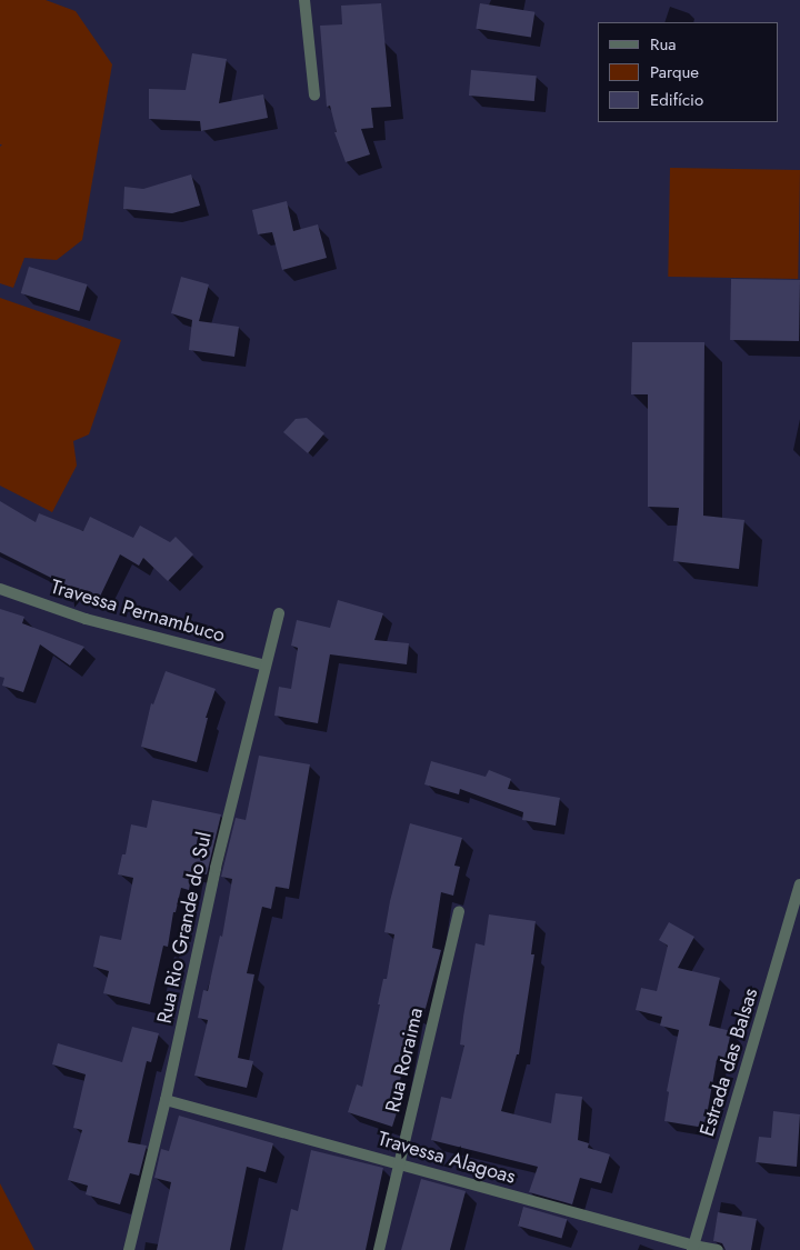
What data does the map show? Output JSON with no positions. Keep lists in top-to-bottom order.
{
  "streets": {
    "street": [
      "Travessa Pernambuco",
      "Rua Rio Grande do Sul",
      "Rua Roraima",
      "Estrada das Balsas",
      "Travessa Alagoas"
    ]
  },
  "crossings": [
    ["Travessa Pernambuco", "Rua Rio Grande do Sul"],
    ["Rua Rio Grande do Sul", "Travessa Alagoas"],
    ["Rua Roraima", "Travessa Alagoas"],
    ["Estrada das Balsas", "Travessa Alagoas"]
  ],
  "legend": ["Rua", "Parque", "Edifício"]
}
